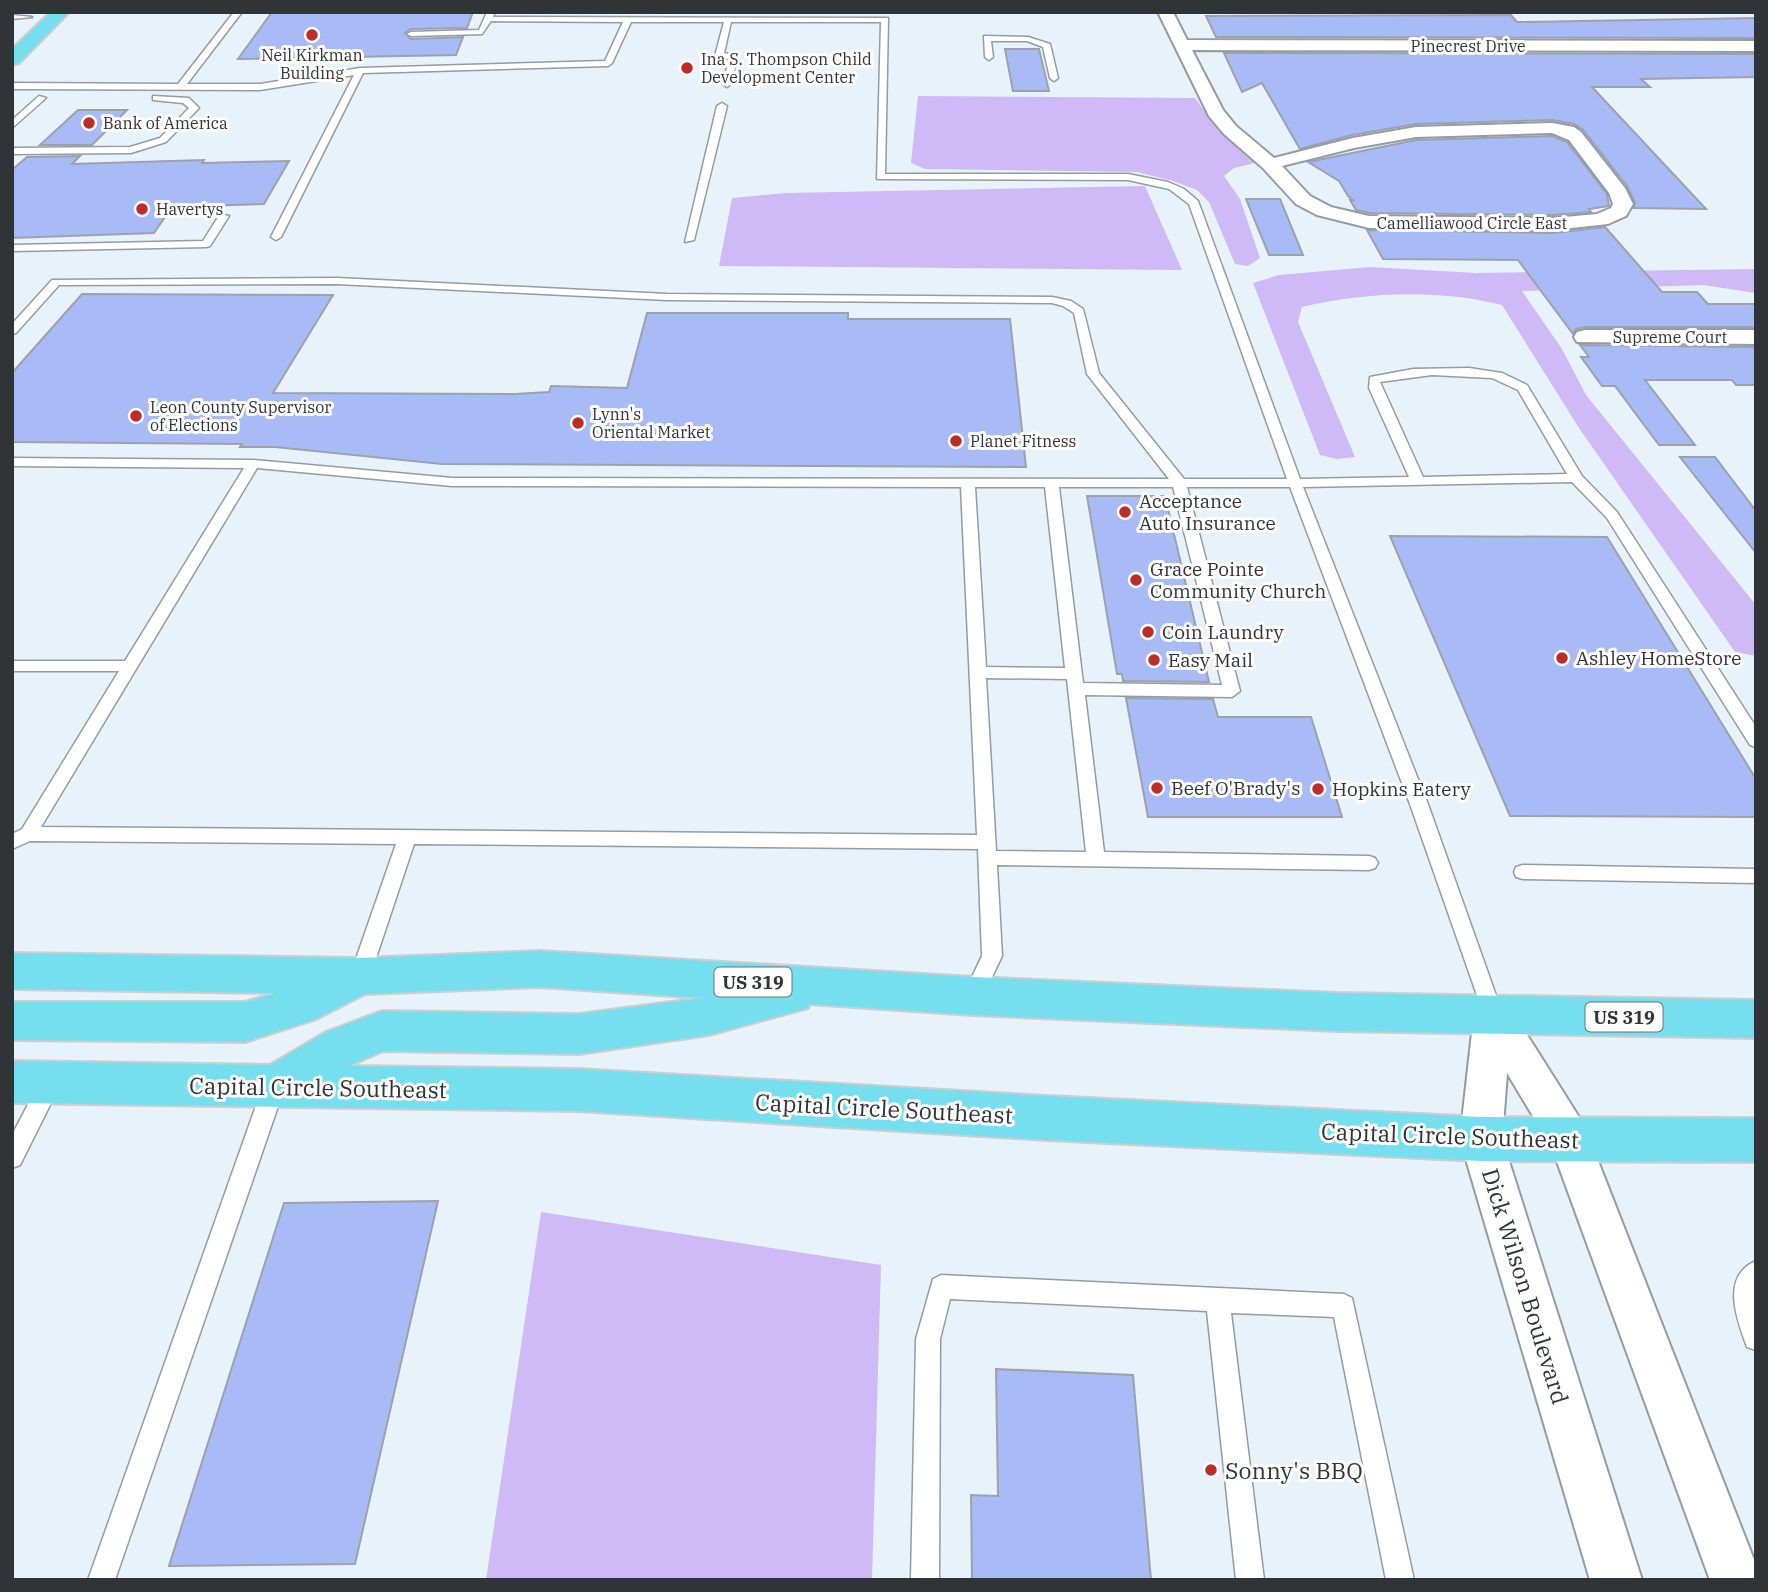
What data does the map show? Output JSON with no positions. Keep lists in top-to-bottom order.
{
  "streets": {
    "main road": ["US 319", "Capital Circle Southeast"],
    "street": [
      "Pinecrest Drive",
      "Camelliawood Circle East",
      "Supreme Court",
      "Dick Wilson Boulevard"
    ]
  },
  "crossings": [
    ["Pinecrest Drive", "Camelliawood Circle East"],
    ["US 319", "Dick Wilson Boulevard"],
    ["Capital Circle Southeast", "Dick Wilson Boulevard"]
  ],
  "places": [
    "Neil Kirkman Building",
    "Ina S. Thompson Child Development Center",
    "Bank of America",
    "Havertys",
    "Leon County Supervisor of Elections",
    "Lynn's Oriental Market",
    "Planet Fitness",
    "Acceptance Auto Insurance",
    "Grace Pointe Community Church",
    "Coin Laundry",
    "Ashley HomeStore",
    "Easy Mail",
    "Beef O'Brady's",
    "Hopkins Eatery",
    "Sonny's BBQ"
  ]
}
